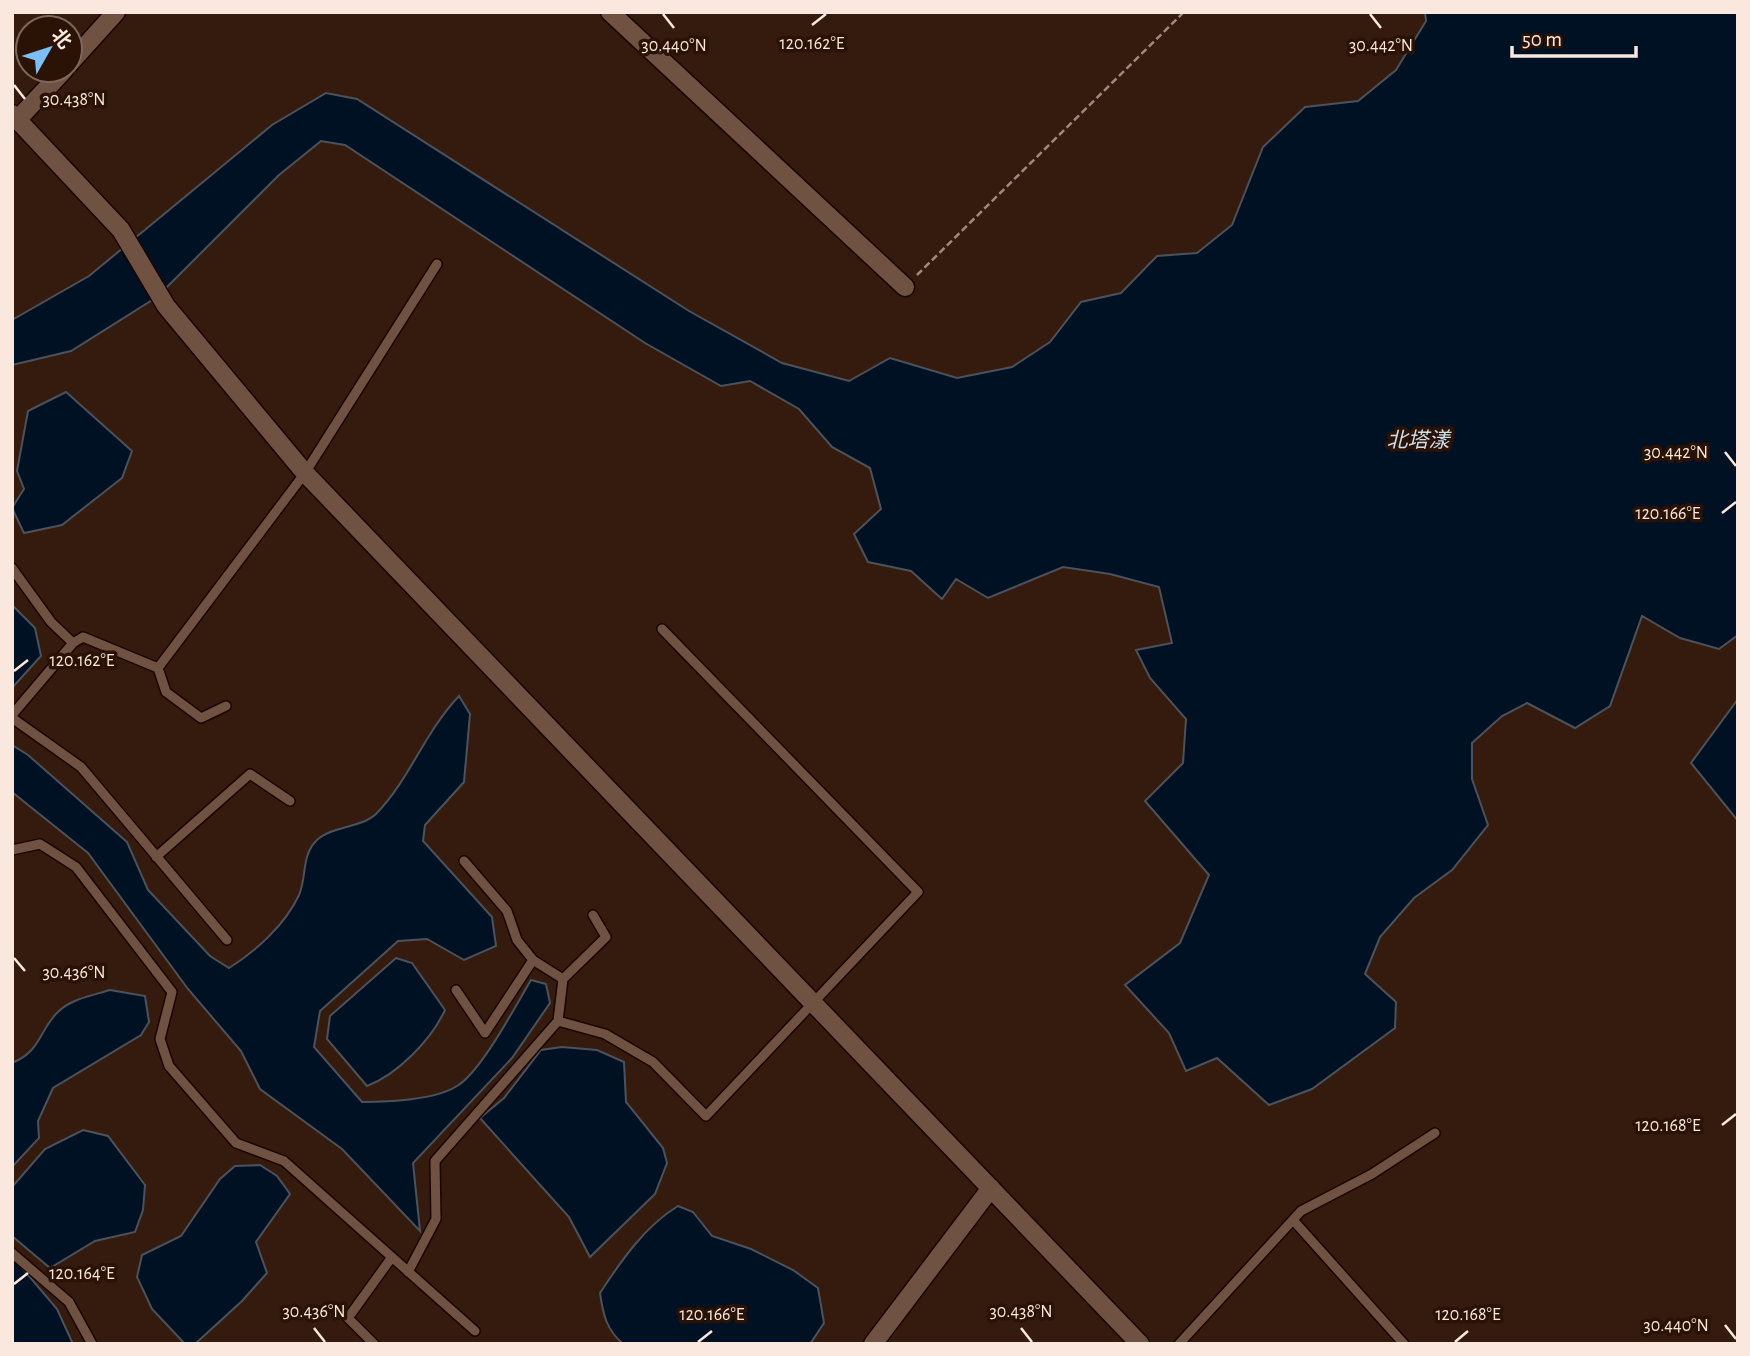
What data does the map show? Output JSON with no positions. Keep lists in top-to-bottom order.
{
  "water": ["北塔漾"],
  "scale_bar": "50 m",
  "north": "top right",
  "coordinates": [
    "120.162°E",
    "30.440°N",
    "30.442°N",
    "30.438°N",
    "120.166°E",
    "30.436°N",
    "120.168°E",
    "120.164°E"
  ]
}
